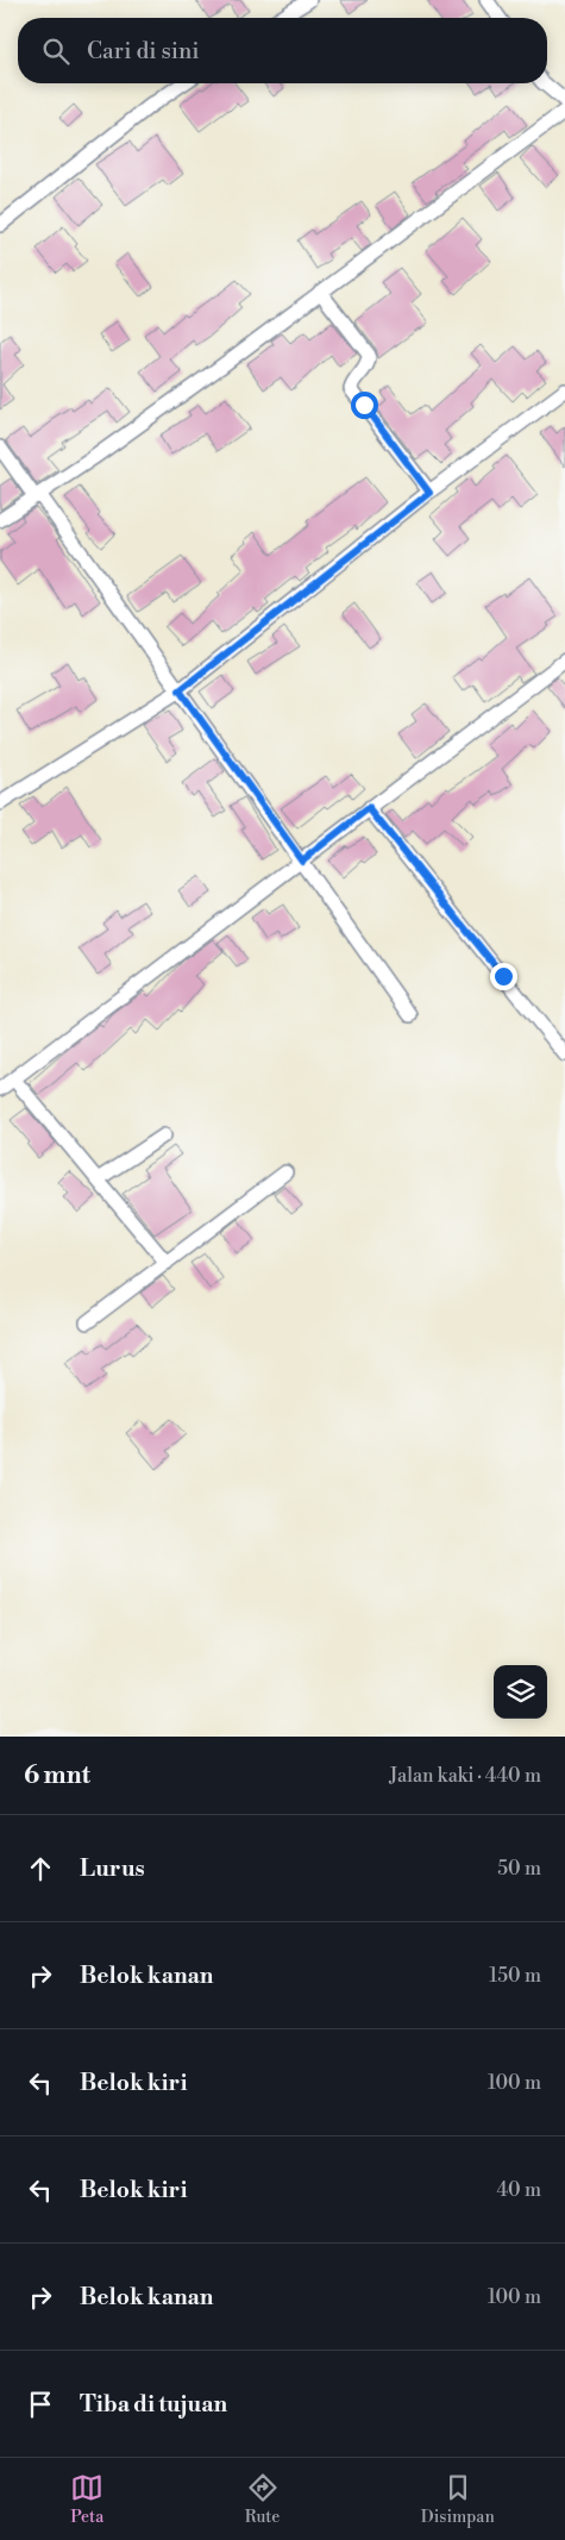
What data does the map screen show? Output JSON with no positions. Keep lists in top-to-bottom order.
{
  "page": {
    "search": "Cari di sini",
    "heading": ["6 mnt", "Jalan kaki · 440 m"],
    "list": [
      ["Lurus", "50 m"],
      ["Belok kanan", "150 m"],
      ["Belok kiri", "100 m"],
      ["Belok kiri", "40 m"],
      ["Belok kanan", "100 m"],
      "Tiba di tujuan"
    ],
    "nav": ["Peta", "Rute", "Disimpan"]
  }
}
